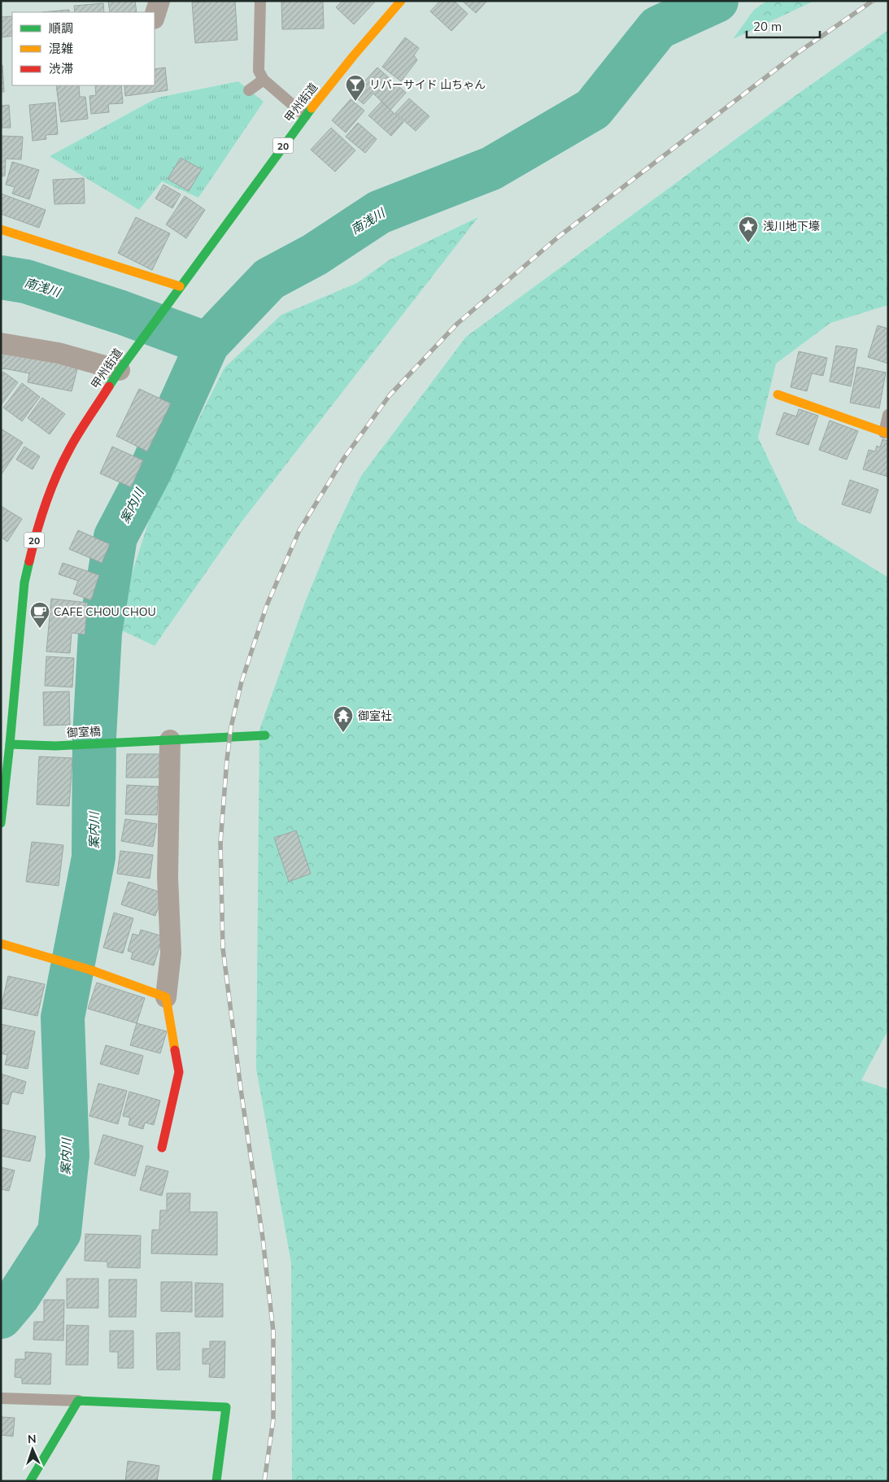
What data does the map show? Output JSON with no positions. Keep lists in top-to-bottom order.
{
  "streets": {
    "main road": ["甲州街道", "20", "御室橋"]
  },
  "crossings": [
    ["甲州街道", "御室橋"]
  ],
  "water": ["南浅川", "案内川"],
  "places": {
    "bar": ["リバーサイド 山ちゃん"],
    "place": ["浅川地下壕"],
    "cafe": ["CAFE CHOU CHOU"],
    "temple": ["御室社"]
  },
  "legend": ["順調", "混雑", "渋滞"],
  "scale_bar": "20 m",
  "north": "top"
}
